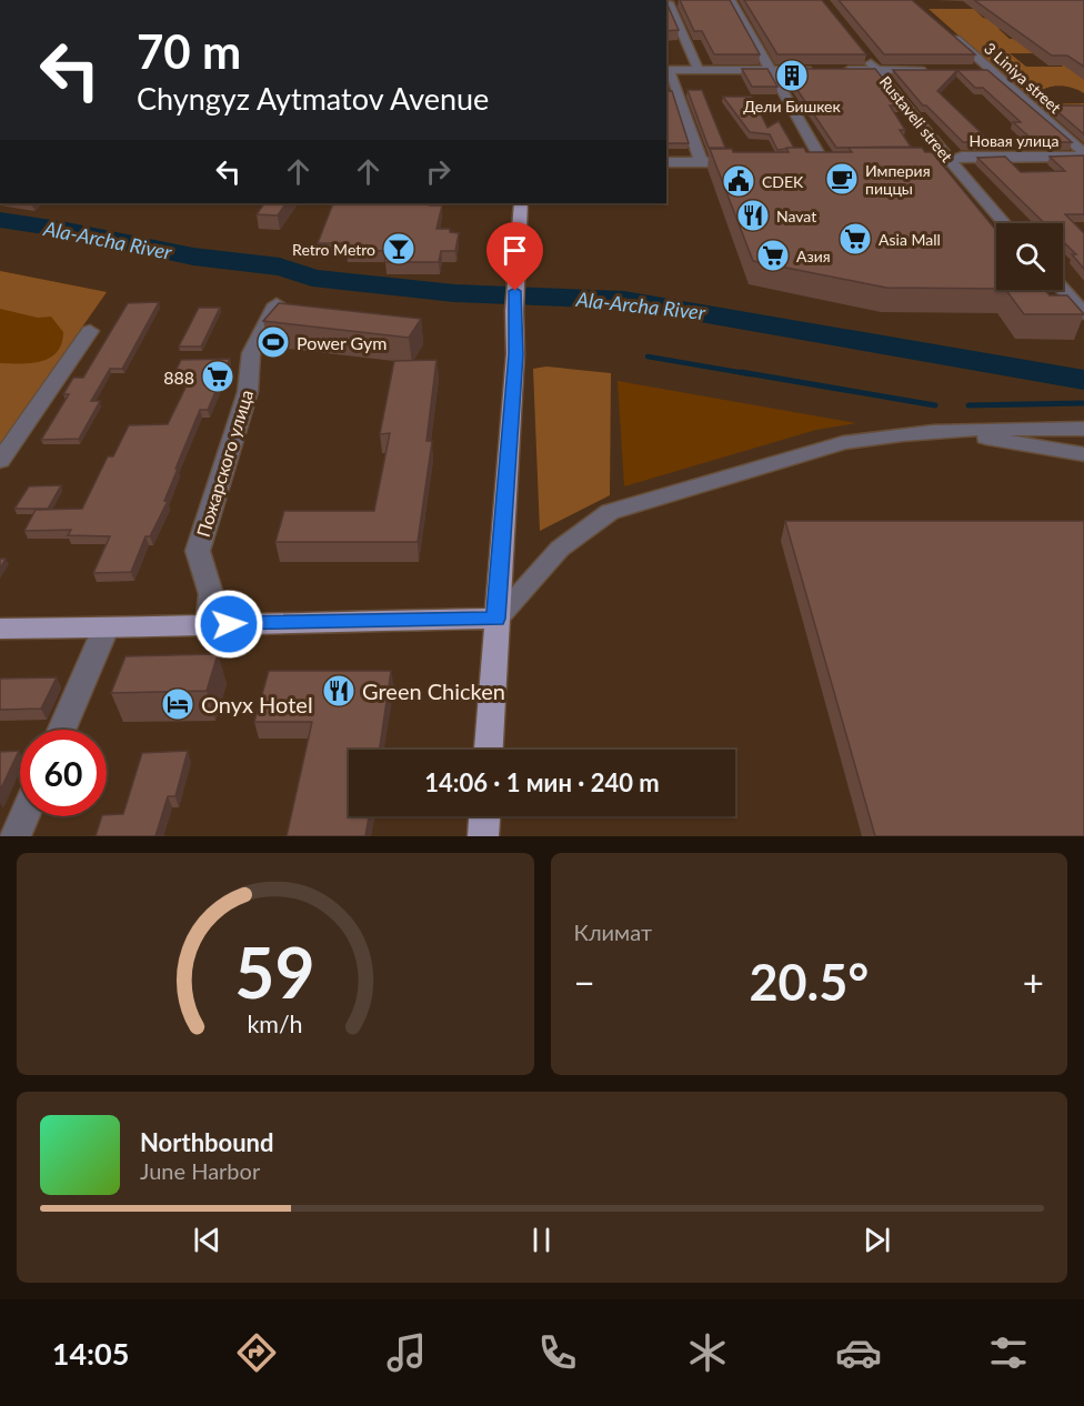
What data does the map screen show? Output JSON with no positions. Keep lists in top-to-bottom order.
{
  "streets": {
    "street": [
      "3 Liniya street",
      "Rustaveli street",
      "Новая улица",
      "Пожарского улица"
    ]
  },
  "crossings": [
    ["3 Liniya street", "Новая улица"],
    ["Rustaveli street", "Новая улица"]
  ],
  "water": ["Ala-Archa River"],
  "places": {
    "building": ["Дели Бишкек"],
    "cafe": ["Империя пиццы"],
    "public building": ["CDEK"],
    "restaurant": ["Navat", "Green Chicken"],
    "supermarket": ["Asia Mall", "Азия", "888"],
    "bar": ["Retro Metro"],
    "sports": ["Power Gym"],
    "hotel": ["Onyx Hotel"]
  },
  "page": {
    "turn": ["70 m", "Chyngyz Aytmatov Avenue"],
    "limit": "60",
    "trip": "14:06 · 1 мин · 240 m",
    "tile": "Климат",
    "heat": ["−", "20.5°", "+"],
    "song": ["Northbound", "June Harbor"],
    "tabs": "14:05",
    "gauge": ["59", "km/h"]
  }
}
